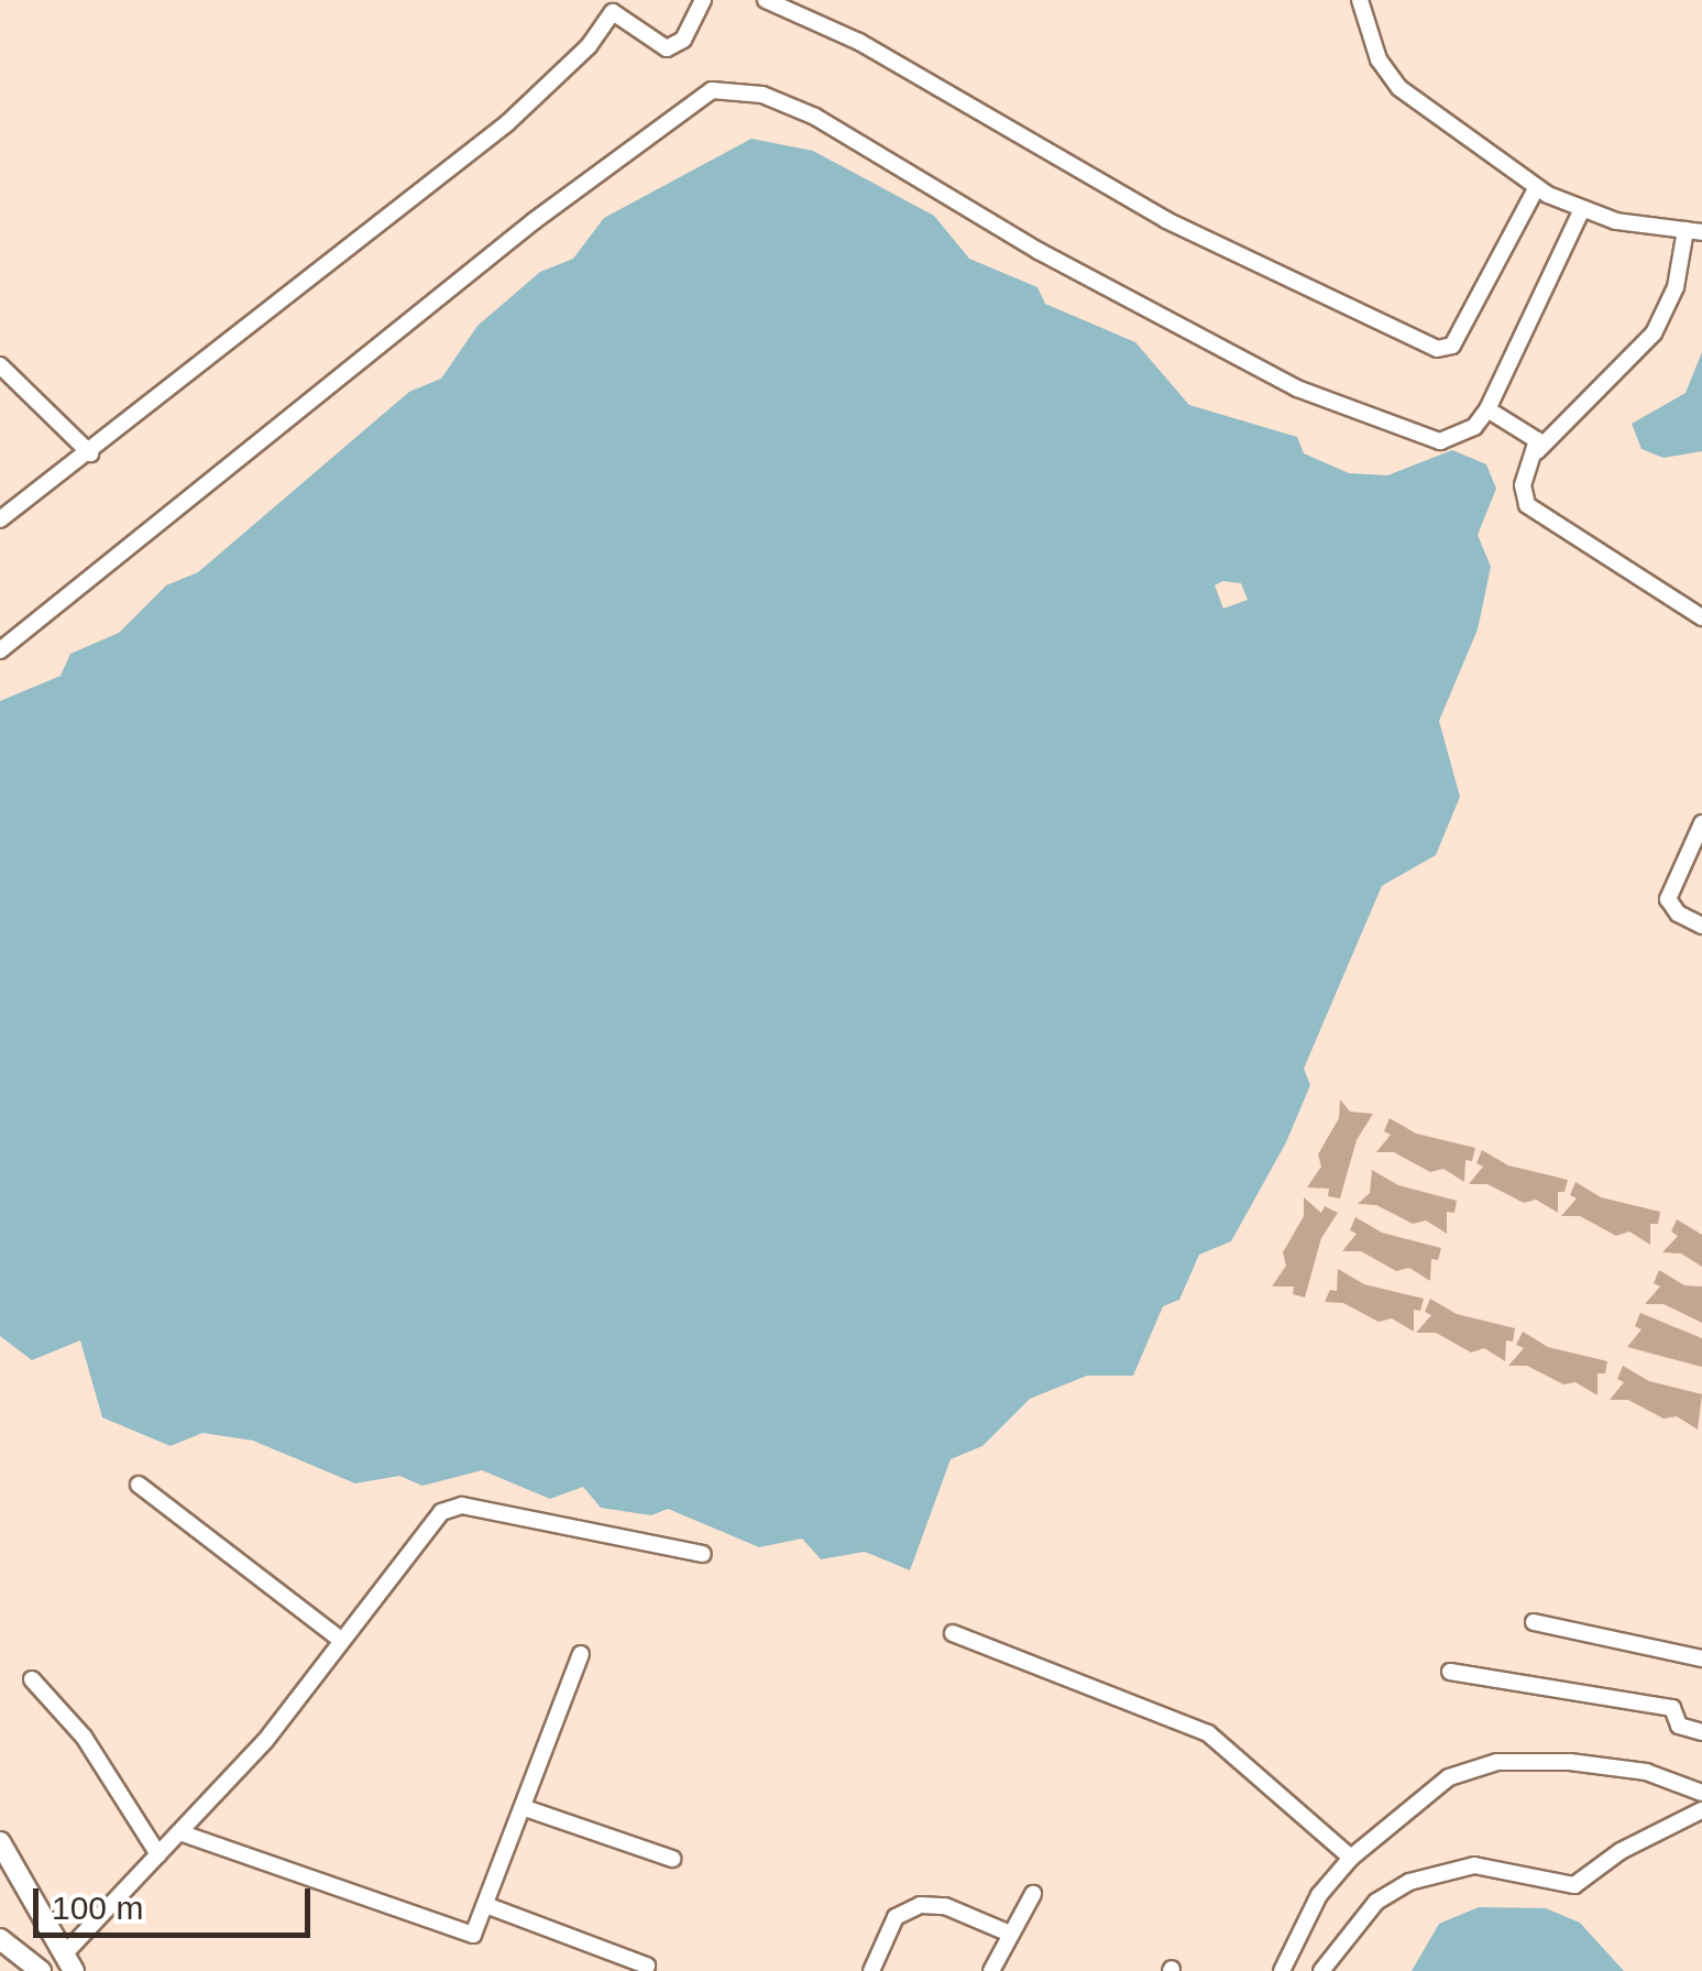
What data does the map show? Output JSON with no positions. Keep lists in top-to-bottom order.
{
  "scale_bar": "100 m"
}
